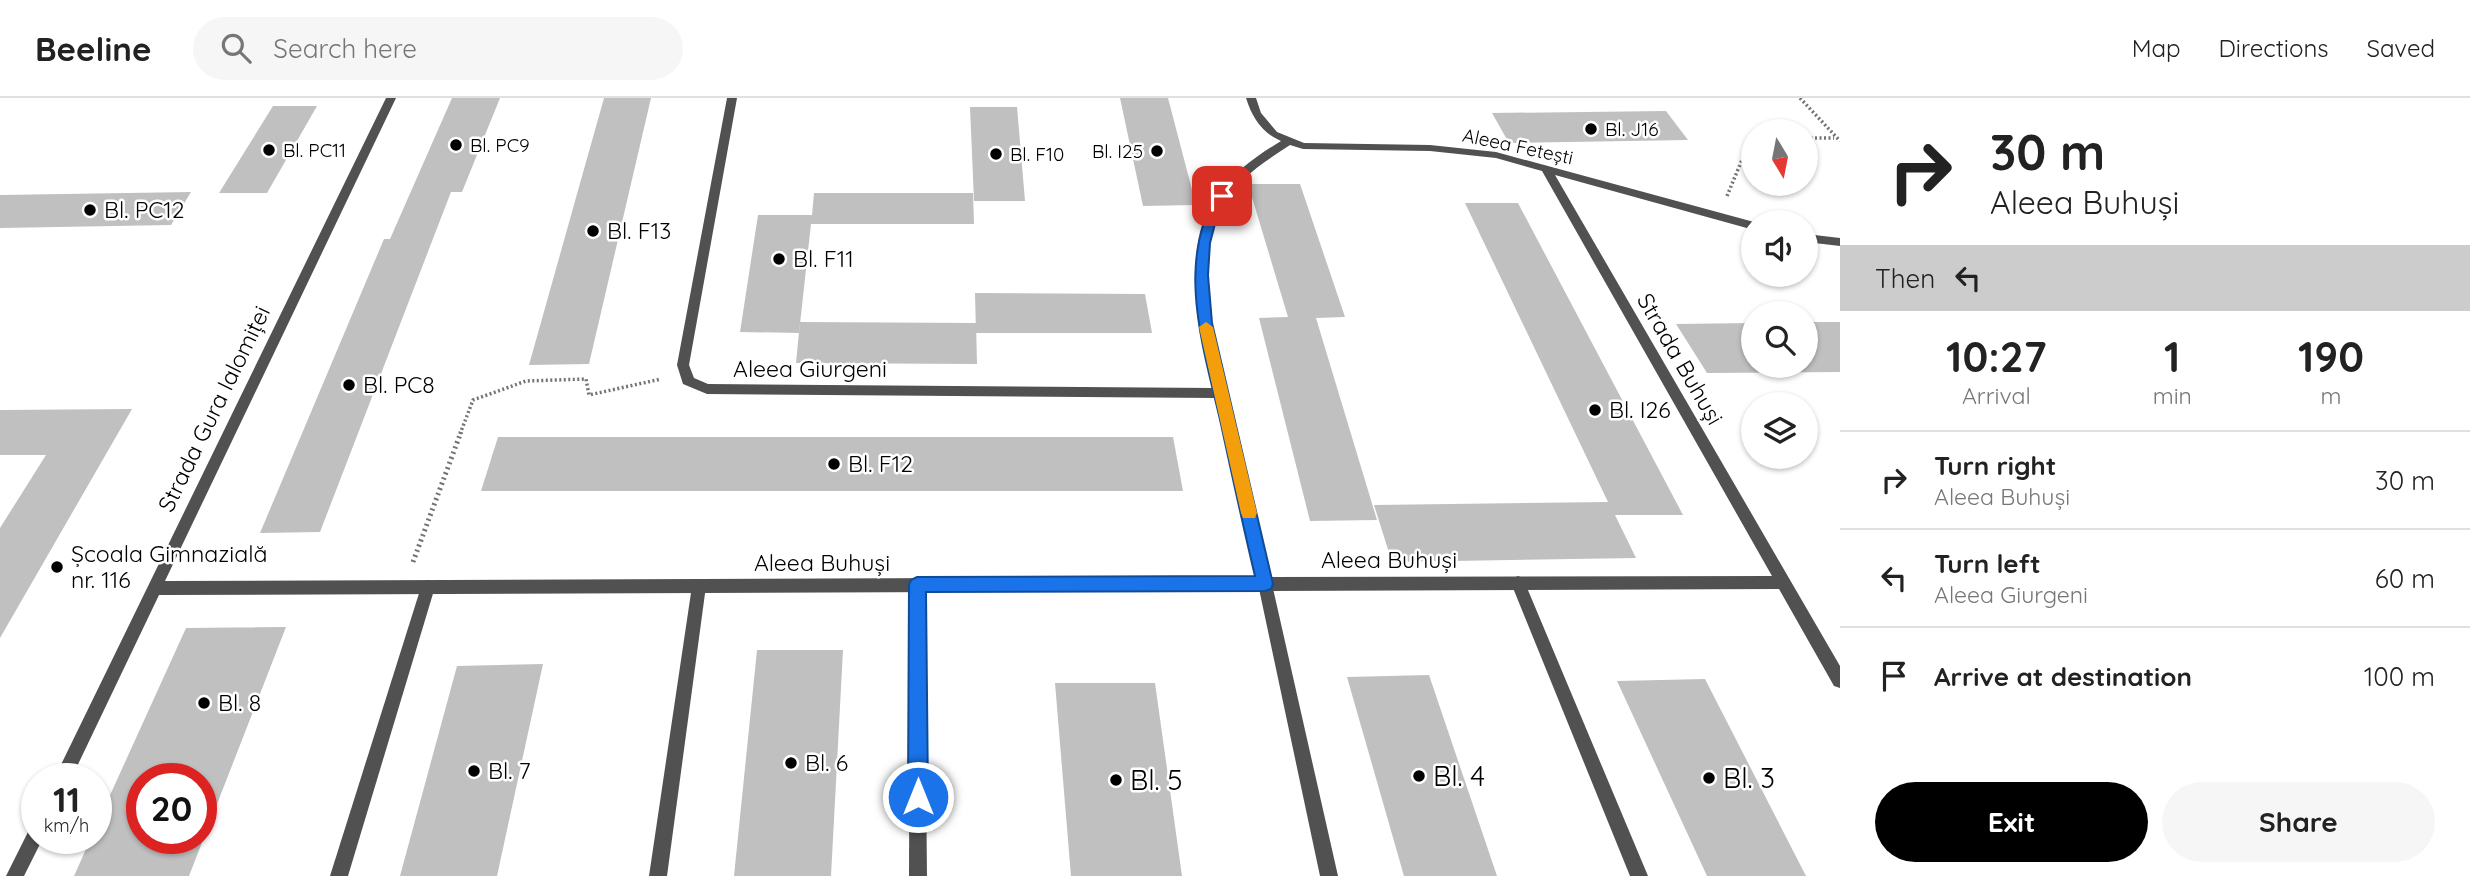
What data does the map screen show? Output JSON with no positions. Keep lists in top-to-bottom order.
{
  "streets": {
    "street": [
      "Aleea Fetești",
      "Strada Buhuși",
      "Aleea Giurgeni",
      "Strada Gura Ialomiței",
      "Aleea Buhuși"
    ]
  },
  "crossings": [
    ["Aleea Fetești", "Strada Buhuși"],
    ["Strada Buhuși", "Aleea Buhuși"],
    ["Strada Gura Ialomiței", "Aleea Buhuși"]
  ],
  "places": [
    "Bl. J16",
    "Bl. PC9",
    "Bl. PC11",
    "Bl. I25",
    "Bl. F10",
    "Bl. PC12",
    "Bl. F13",
    "Bl. F11",
    "Bl. PC8",
    "Bl. I26",
    "Bl. F12",
    "Școala Gimnazială nr. 116",
    "Bl. 8",
    "Bl. 6",
    "Bl. 7",
    "Bl. 4",
    "Bl. 3",
    "Bl. 5"
  ],
  "north": "bottom",
  "page": {
    "header": "Beeline",
    "search": "Search here",
    "nav": ["Map", "Directions", "Saved"],
    "turn": ["30 m", "Aleea Buhuși"],
    "then": "Then",
    "eta": [
      "10:27",
      "Arrival",
      "1",
      "min",
      "190",
      "m"
    ],
    "list": [
      {
        "name": "Turn right",
        "note": "Aleea Buhuși",
        "value": "30 m"
      },
      {
        "name": "Turn left",
        "note": "Aleea Giurgeni",
        "value": "60 m"
      },
      {
        "name": "Arrive at destination",
        "value": "100 m"
      }
    ],
    "speed": "11 km/h",
    "limit": "20",
    "buttons": ["Exit", "Share"]
  }
}
